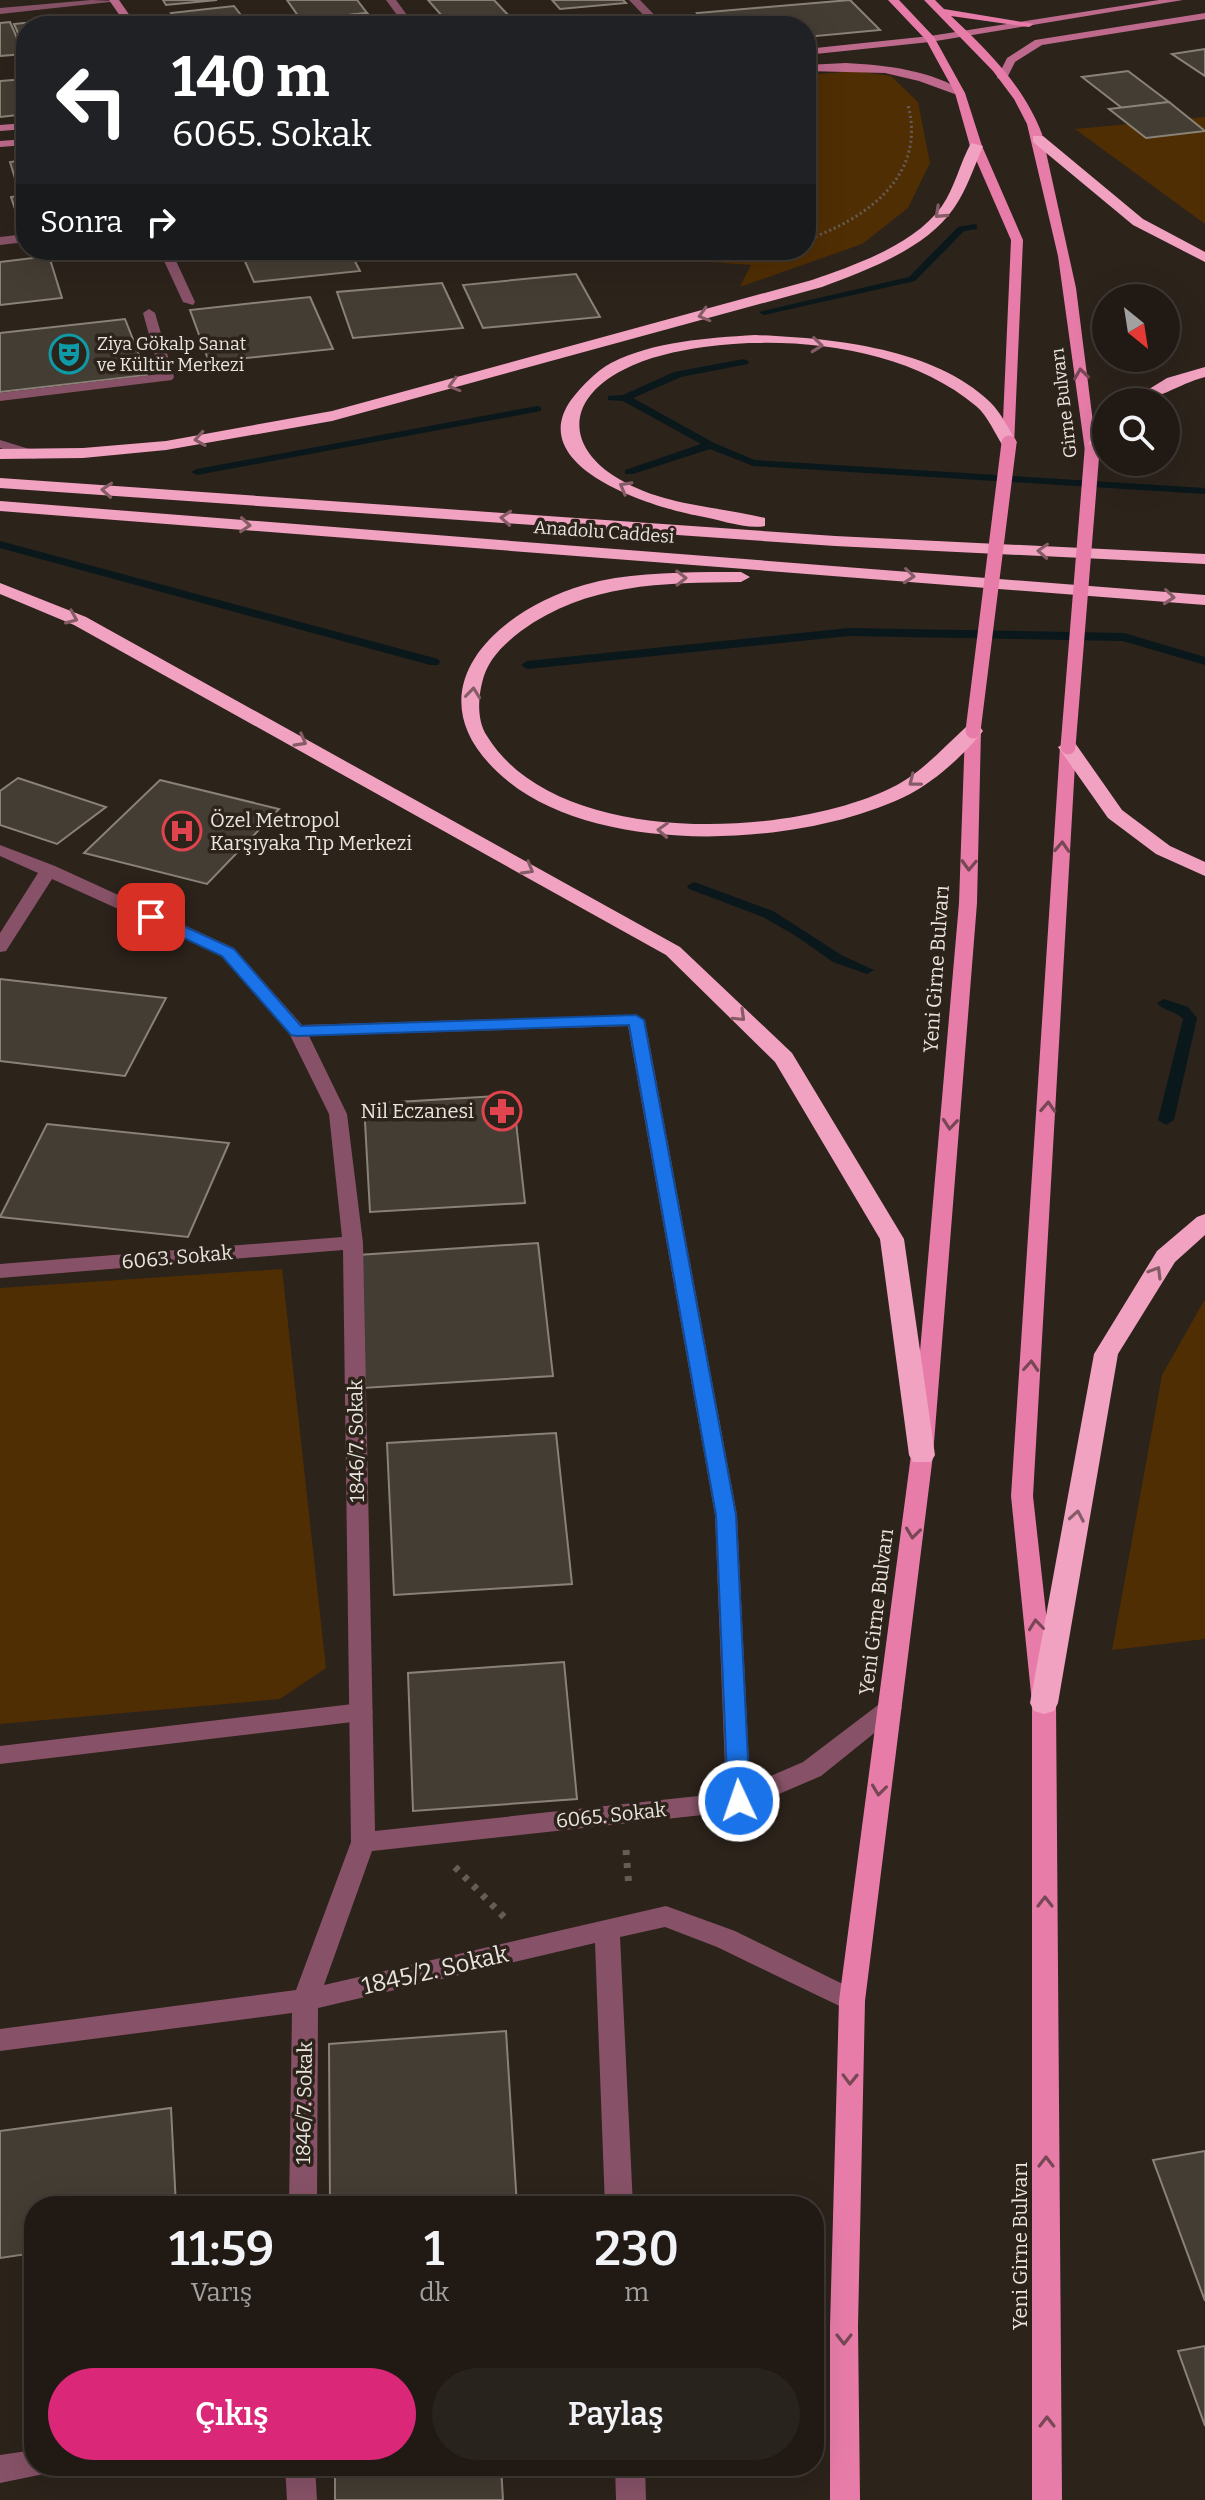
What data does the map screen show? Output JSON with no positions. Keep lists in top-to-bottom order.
{
  "streets": {
    "highway": ["Anadolu Caddesi"],
    "main road": ["Girne Bulvarı", "Yeni Girne Bulvarı"],
    "street": [
      "6063. Sokak",
      "1846/7. Sokak",
      "6065. Sokak",
      "1845/2. Sokak"
    ]
  },
  "crossings": [
    ["Girne Bulvarı", "Yeni Girne Bulvarı"],
    ["Yeni Girne Bulvarı", "6065. Sokak"],
    ["Yeni Girne Bulvarı", "1845/2. Sokak"],
    ["6063. Sokak", "1846/7. Sokak"],
    ["1846/7. Sokak", "6065. Sokak"],
    ["1846/7. Sokak", "1845/2. Sokak"]
  ],
  "places": {
    "theatre": ["Ziya Gökalp Sanat ve Kültür Merkezi"],
    "hospital": ["Özel Metropol Karşıyaka Tıp Merkezi"],
    "pharmacy": ["Nil Eczanesi"]
  },
  "north": "bottom right",
  "page": {
    "turn": ["140 m", "6065. Sokak"],
    "then": "Sonra",
    "eta": [
      "11:59",
      "Varış",
      "1",
      "dk",
      "230",
      "m"
    ],
    "buttons": ["Çıkış", "Paylaş"]
  }
}
